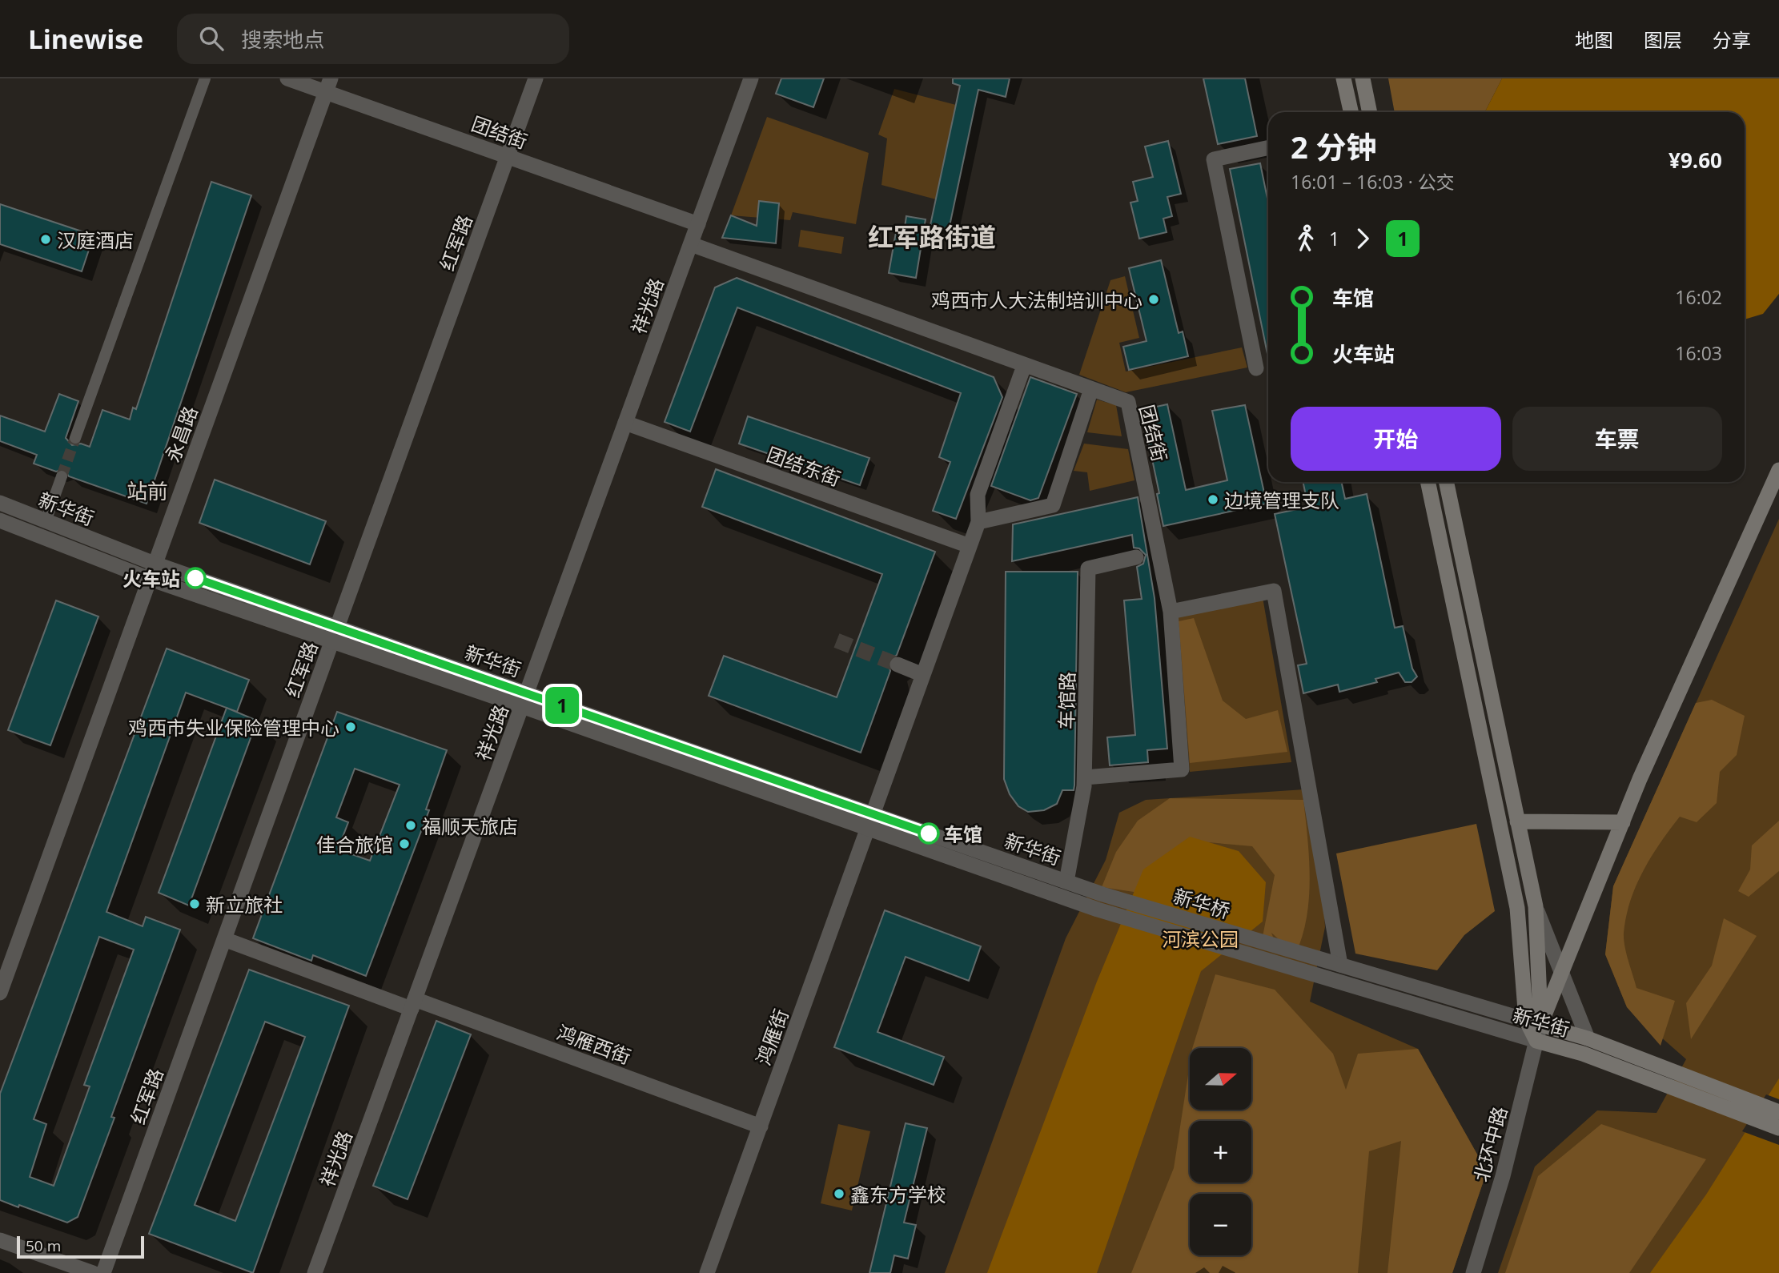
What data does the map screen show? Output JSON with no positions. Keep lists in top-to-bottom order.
{
  "streets": {
    "main road": ["新华街"],
    "street": [
      "团结街",
      "红军路",
      "祥光路",
      "永昌路",
      "团结东街",
      "车馆路",
      "新华桥",
      "鸿雁街",
      "鸿雁西街",
      "北环中路"
    ]
  },
  "crossings": [
    ["团结街", "红军路"],
    ["团结街", "祥光路"],
    ["团结街", "永昌路"],
    ["团结街", "车馆路"],
    ["红军路", "新华街"],
    ["红军路", "鸿雁西街"],
    ["祥光路", "团结东街"],
    ["祥光路", "新华街"],
    ["祥光路", "鸿雁西街"],
    ["永昌路", "新华街"],
    ["团结东街", "鸿雁街"],
    ["新华街", "车馆路"],
    ["新华街", "新华桥"],
    ["新华街", "鸿雁街"],
    ["新华街", "北环中路"],
    ["鸿雁街", "鸿雁西街"]
  ],
  "districts": ["红军路街道", "站前"],
  "parks": ["河滨公园"],
  "places": [
    "汉庭酒店",
    "鸡西市人大法制培训中心",
    "边境管理支队",
    "火车站",
    "鸡西市失业保险管理中心",
    "福顺天旅店",
    "车馆",
    "佳合旅馆",
    "新立旅社",
    "鑫东方学校"
  ],
  "lines": ["bus line 1"],
  "scale_bar": "50 m",
  "north": "right",
  "page": {
    "header": "Linewise",
    "search": "搜索地点",
    "nav": ["地图", "图层", "分享"],
    "on_map": "1",
    "heading": ["2 分钟", "16:01 – 16:03 · 公交", "¥9.60"],
    "legs": ["1", "1"],
    "list": [
      {
        "name": "车馆",
        "value": "16:02"
      },
      {
        "name": "火车站",
        "value": "16:03"
      }
    ],
    "buttons": ["开始", "车票"],
    "map_buttons": ["+", "−"],
    "scale": "50 m"
  }
}
